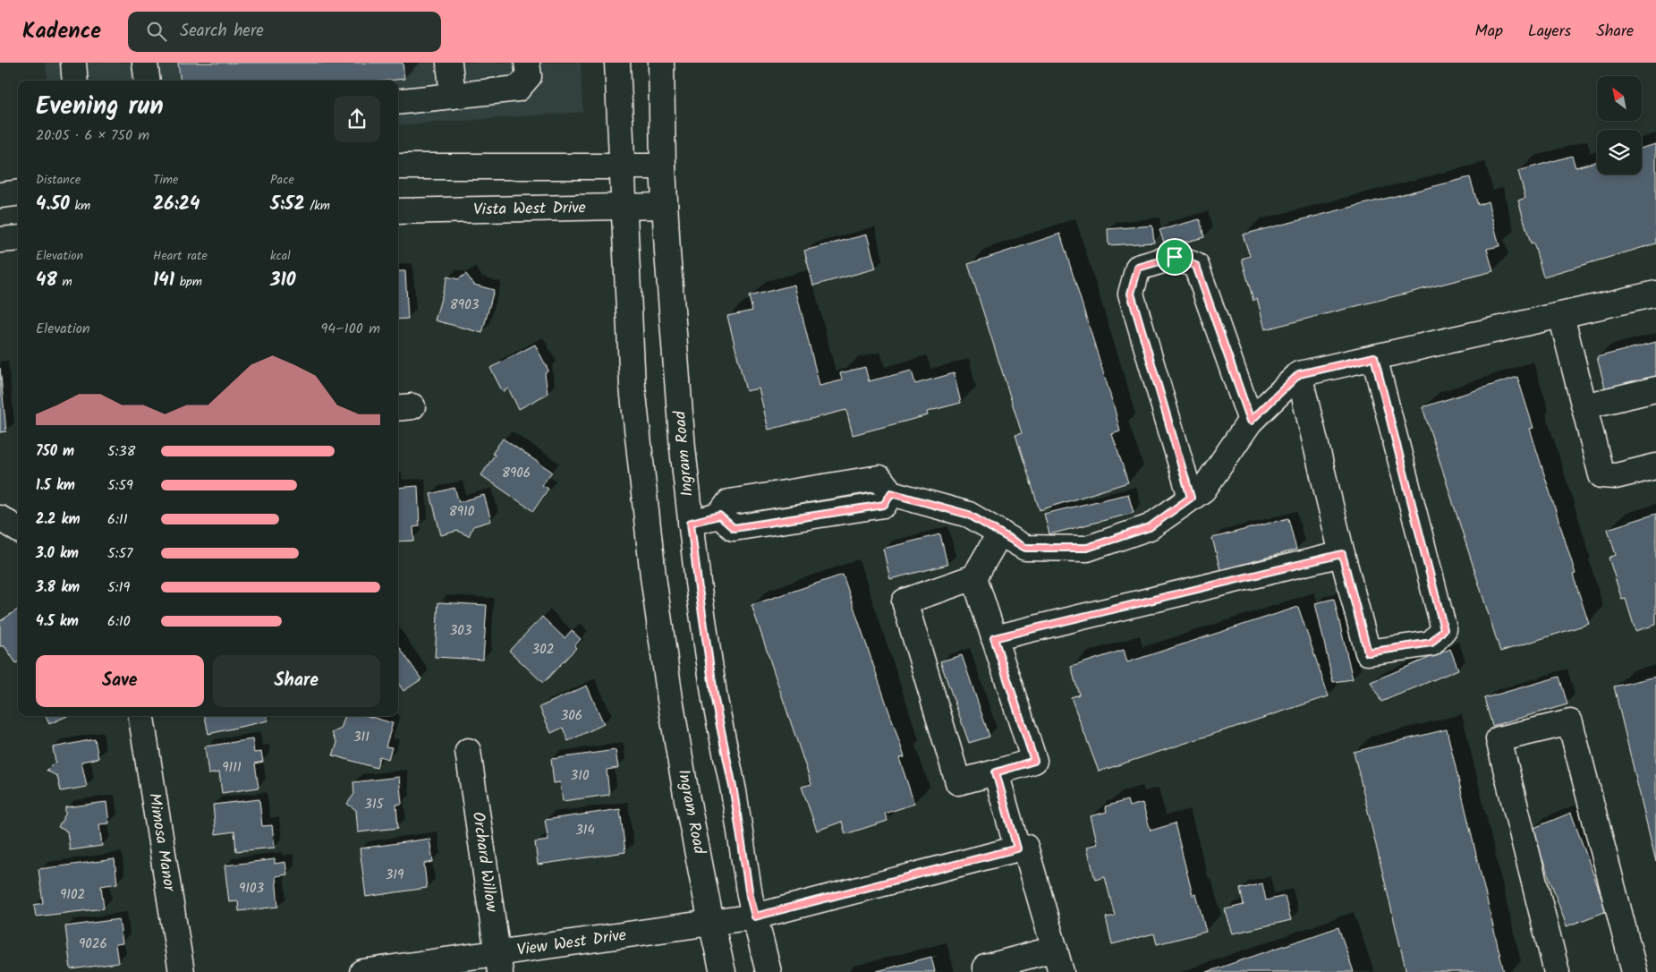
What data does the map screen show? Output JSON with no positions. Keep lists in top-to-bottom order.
{
  "streets": {
    "main road": [
      "Vista West Drive",
      "Ingram Road",
      "Mimosa Manor",
      "Orchard Willow",
      "View West Drive"
    ]
  },
  "crossings": [
    ["Vista West Drive", "Ingram Road"],
    ["Ingram Road", "View West Drive"],
    ["Orchard Willow", "View West Drive"]
  ],
  "house_numbers": [
    "8903",
    "8906",
    "8910",
    "303",
    "302",
    "306",
    "311",
    "9111",
    "310",
    "315",
    "314",
    "319",
    "9103",
    "9102",
    "9026"
  ],
  "north": "top left",
  "page": {
    "header": "Kadence",
    "search": "Search here",
    "nav": ["Map", "Layers", "Share"],
    "heading": ["Evening run", "20:05 · 6 × 750 m"],
    "stats": [
      ["Distance", "4.50 km"],
      ["Time", "26:24"],
      ["Pace", "5:52 /km"],
      ["Elevation", "48 m"],
      ["Heart rate", "141 bpm"],
      ["kcal", "310"]
    ],
    "chart": ["Elevation", "94–100 m"],
    "list": [
      {
        "name": "750 m",
        "note": "5:38"
      },
      {
        "name": "1.5 km",
        "note": "5:59"
      },
      {
        "name": "2.2 km",
        "note": "6:11"
      },
      {
        "name": "3.0 km",
        "note": "5:57"
      },
      {
        "name": "3.8 km",
        "note": "5:19"
      },
      {
        "name": "4.5 km",
        "note": "6:10"
      }
    ],
    "buttons": ["Save", "Share"]
  }
}
